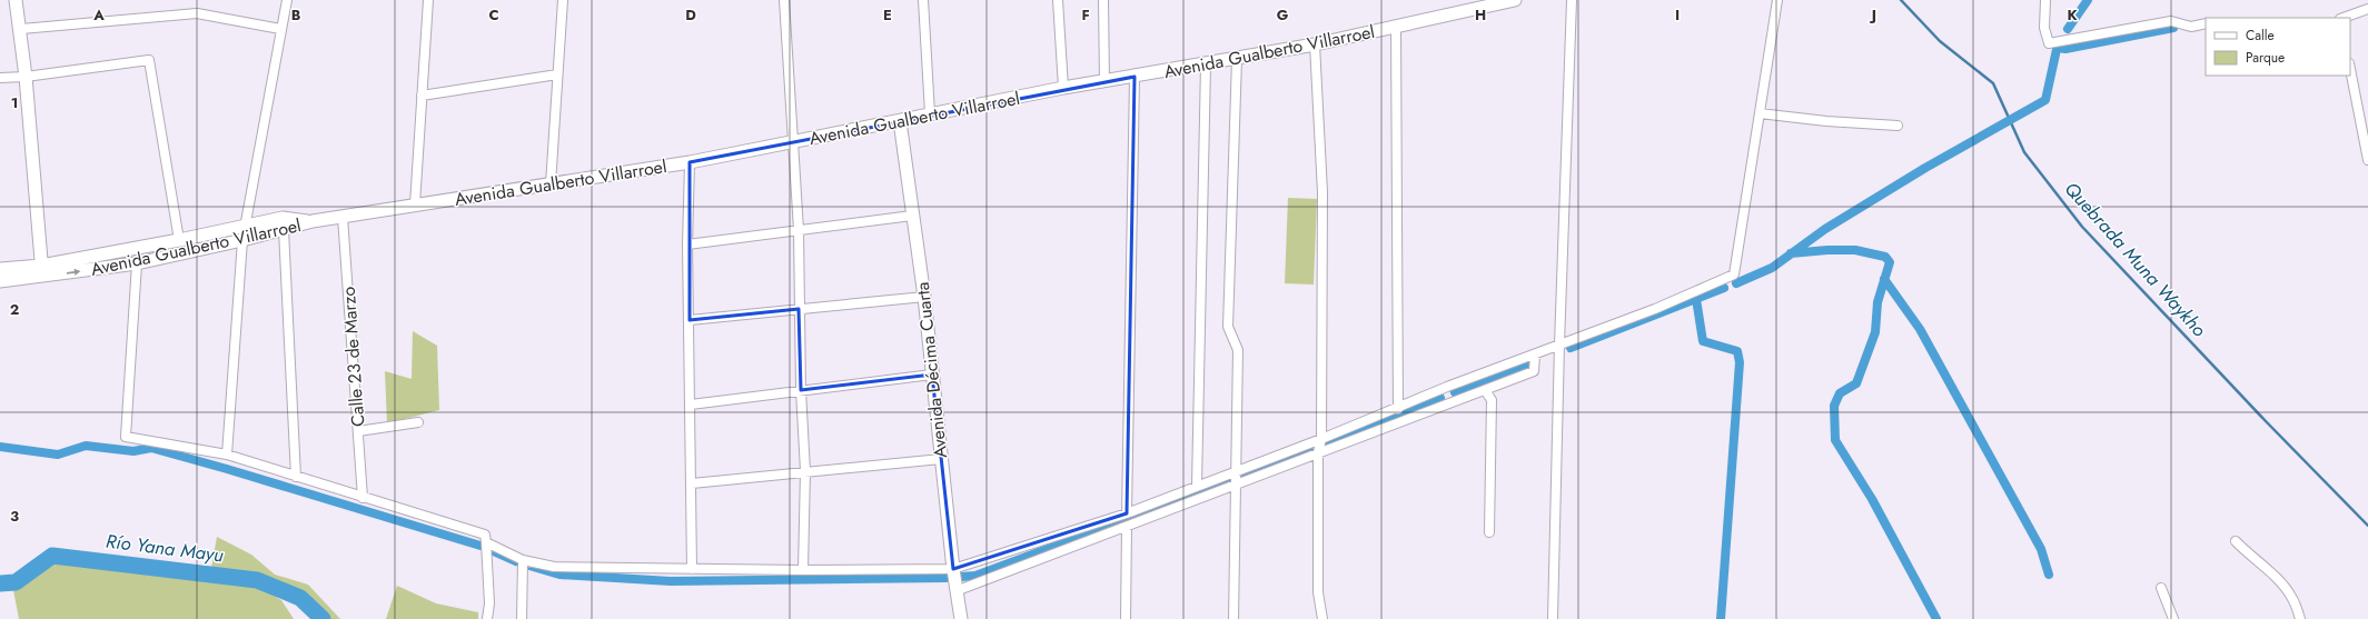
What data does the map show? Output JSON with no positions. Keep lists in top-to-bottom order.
{
  "streets": {
    "main road": ["Avenida Gualberto Villarroel", "Avenida Décima Cuarta"],
    "street": ["Calle 23 de Marzo"]
  },
  "crossings": [
    ["Avenida Gualberto Villarroel", "Calle 23 de Marzo"],
    ["Avenida Gualberto Villarroel", "Avenida Décima Cuarta"]
  ],
  "water": ["Quebrada Muna Waykho", "Río Yana Mayu"],
  "legend": ["Calle", "Parque"],
  "grid": {
    "columns": [
      "A",
      "B",
      "C",
      "D",
      "E",
      "F",
      "G",
      "H",
      "I",
      "J",
      "K"
    ],
    "rows": ["1", "2", "3"]
  }
}
